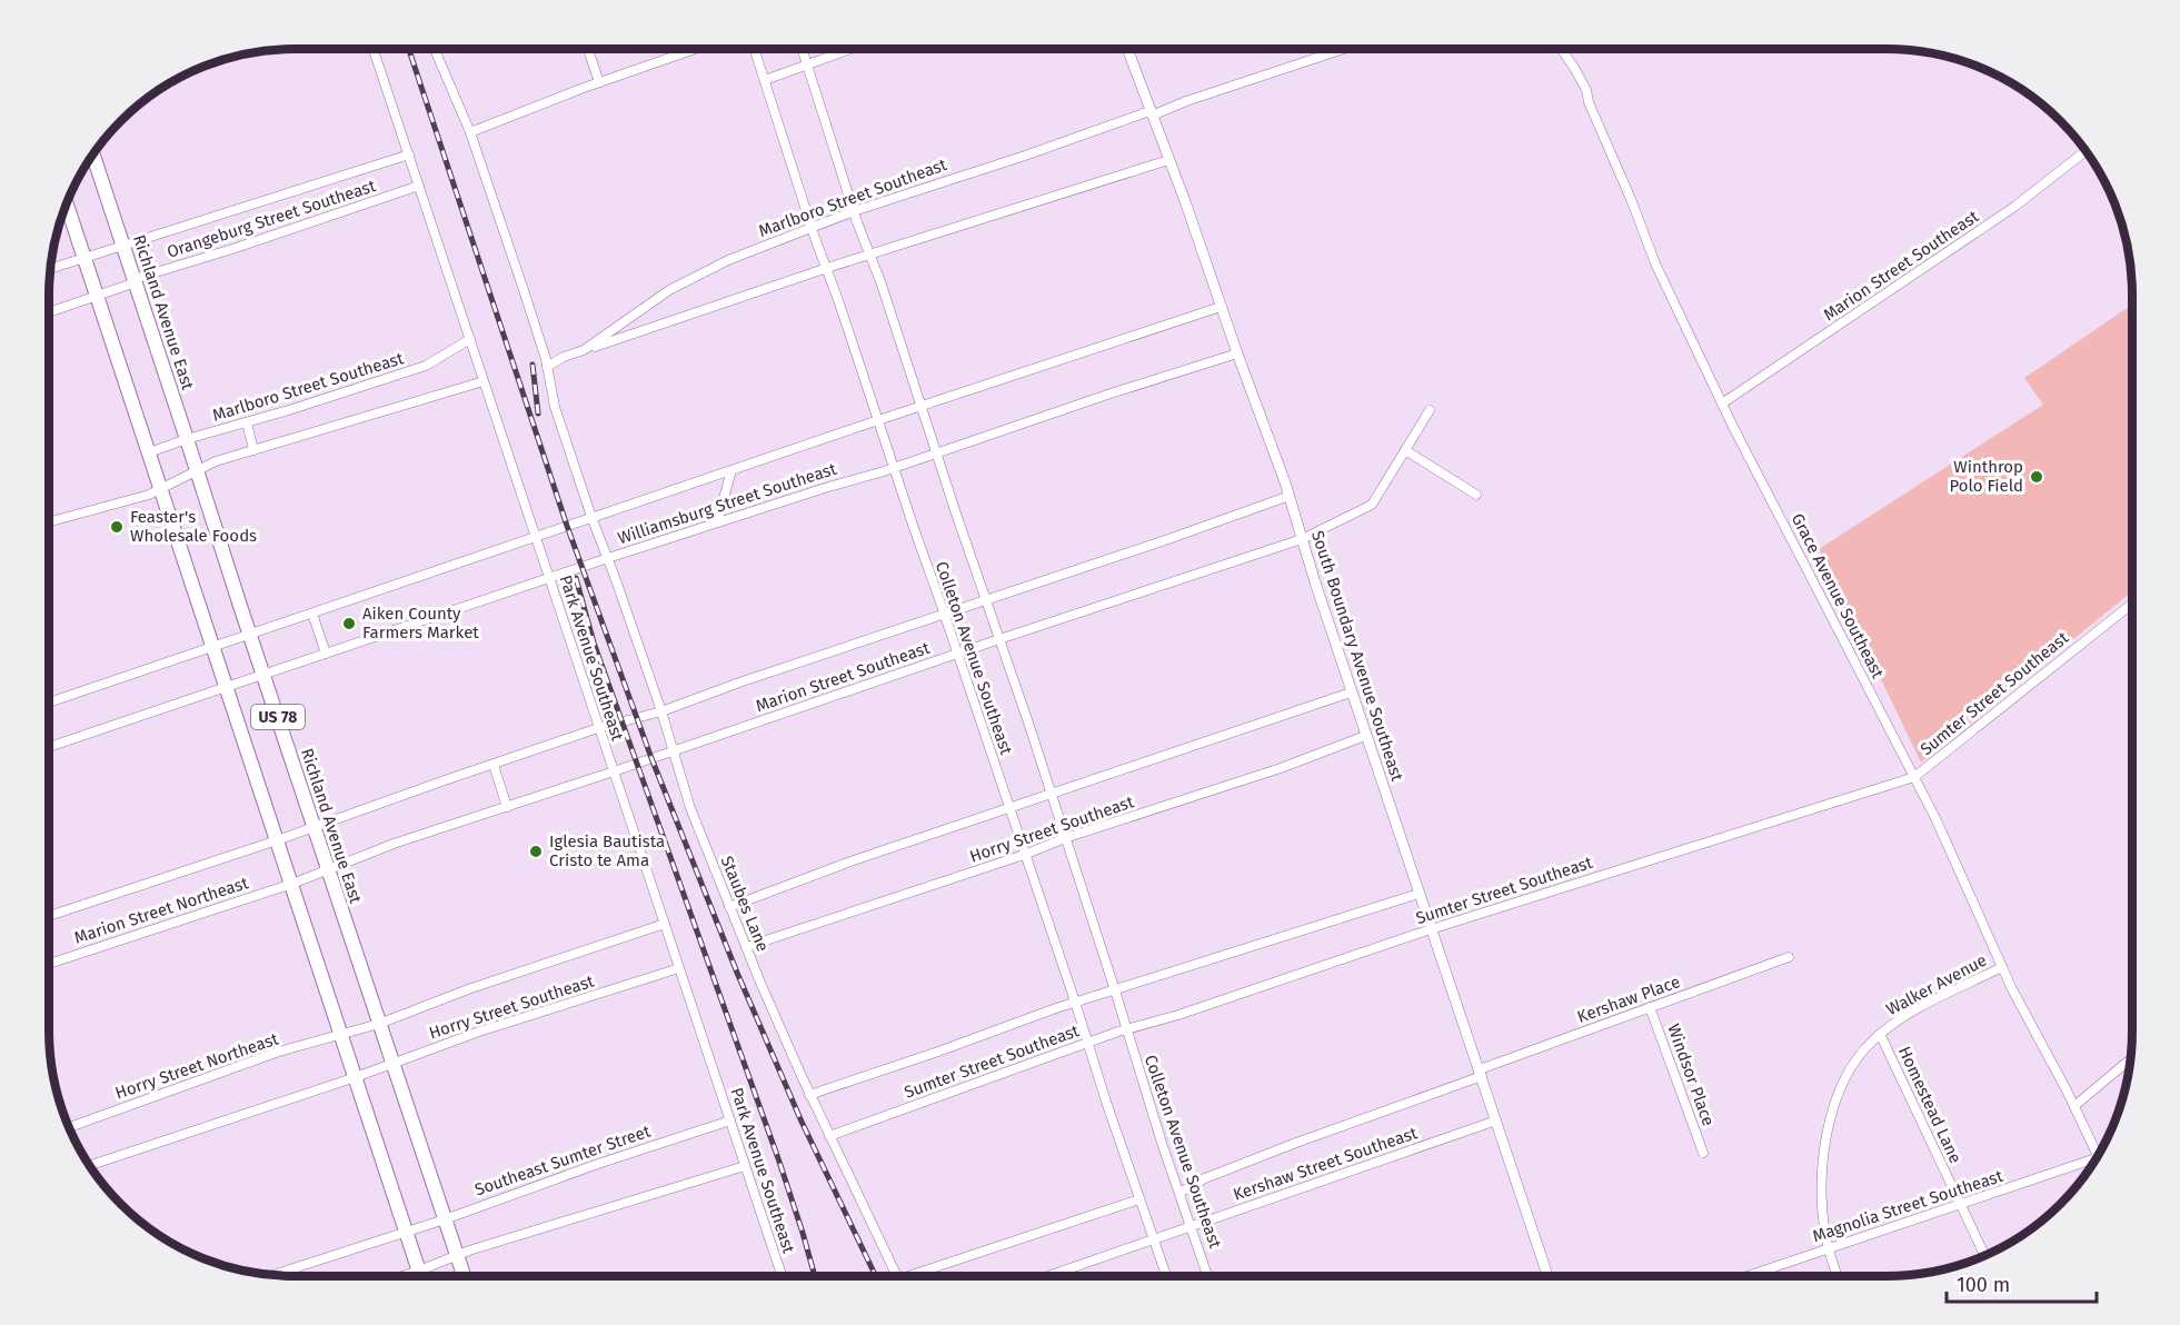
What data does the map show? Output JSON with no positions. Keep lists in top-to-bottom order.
{
  "streets": {
    "main road": ["Richland Avenue East", "US 78"],
    "street": [
      "Marlboro Street Southeast",
      "Orangeburg Street Southeast",
      "Marion Street Southeast",
      "Williamsburg Street Southeast",
      "Grace Avenue Southeast",
      "South Boundary Avenue Southeast",
      "Park Avenue Southeast",
      "Colleton Avenue Southeast",
      "Sumter Street Southeast",
      "Horry Street Southeast",
      "Staubes Lane",
      "Marion Street Northeast",
      "Walker Avenue",
      "Kershaw Place",
      "Horry Street Northeast",
      "Windsor Place",
      "Homestead Lane",
      "Southeast Sumter Street",
      "Kershaw Street Southeast",
      "Magnolia Street Southeast"
    ]
  },
  "crossings": [
    ["Marlboro Street Southeast", "Richland Avenue East"],
    ["Marlboro Street Southeast", "South Boundary Avenue Southeast"],
    ["Marlboro Street Southeast", "Park Avenue Southeast"],
    ["Marlboro Street Southeast", "Colleton Avenue Southeast"],
    ["Marlboro Street Southeast", "US 78"],
    ["Orangeburg Street Southeast", "Richland Avenue East"],
    ["Orangeburg Street Southeast", "Park Avenue Southeast"],
    ["Orangeburg Street Southeast", "US 78"],
    ["Marion Street Southeast", "Richland Avenue East"],
    ["Marion Street Southeast", "Grace Avenue Southeast"],
    ["Marion Street Southeast", "South Boundary Avenue Southeast"],
    ["Marion Street Southeast", "Park Avenue Southeast"],
    ["Marion Street Southeast", "Colleton Avenue Southeast"],
    ["Marion Street Southeast", "US 78"],
    ["Marion Street Southeast", "Staubes Lane"],
    ["Marion Street Southeast", "Marion Street Northeast"],
    ["Richland Avenue East", "Williamsburg Street Southeast"],
    ["Richland Avenue East", "Horry Street Southeast"],
    ["Richland Avenue East", "Southeast Sumter Street"],
    ["Williamsburg Street Southeast", "South Boundary Avenue Southeast"],
    ["Williamsburg Street Southeast", "Park Avenue Southeast"],
    ["Williamsburg Street Southeast", "Colleton Avenue Southeast"],
    ["Williamsburg Street Southeast", "US 78"],
    ["Williamsburg Street Southeast", "Staubes Lane"],
    ["Grace Avenue Southeast", "Sumter Street Southeast"],
    ["Grace Avenue Southeast", "Walker Avenue"],
    ["South Boundary Avenue Southeast", "Sumter Street Southeast"],
    ["South Boundary Avenue Southeast", "Horry Street Southeast"],
    ["South Boundary Avenue Southeast", "Kershaw Place"],
    ["South Boundary Avenue Southeast", "Kershaw Street Southeast"],
    ["Park Avenue Southeast", "Horry Street Southeast"],
    ["Park Avenue Southeast", "Southeast Sumter Street"],
    ["Colleton Avenue Southeast", "Sumter Street Southeast"],
    ["Colleton Avenue Southeast", "Horry Street Southeast"],
    ["Colleton Avenue Southeast", "Kershaw Street Southeast"],
    ["Sumter Street Southeast", "Staubes Lane"],
    ["US 78", "Horry Street Southeast"],
    ["US 78", "Marion Street Northeast"],
    ["US 78", "Horry Street Northeast"],
    ["US 78", "Southeast Sumter Street"],
    ["Horry Street Southeast", "Staubes Lane"],
    ["Horry Street Southeast", "Horry Street Northeast"],
    ["Walker Avenue", "Homestead Lane"],
    ["Walker Avenue", "Magnolia Street Southeast"],
    ["Kershaw Place", "Windsor Place"],
    ["Kershaw Place", "Kershaw Street Southeast"],
    ["Homestead Lane", "Magnolia Street Southeast"]
  ],
  "places": [
    "Winthrop Polo Field",
    "Feaster's Wholesale Foods",
    "Aiken County Farmers Market",
    "Iglesia Bautista Cristo te Ama"
  ],
  "scale_bar": "100 m"
}
